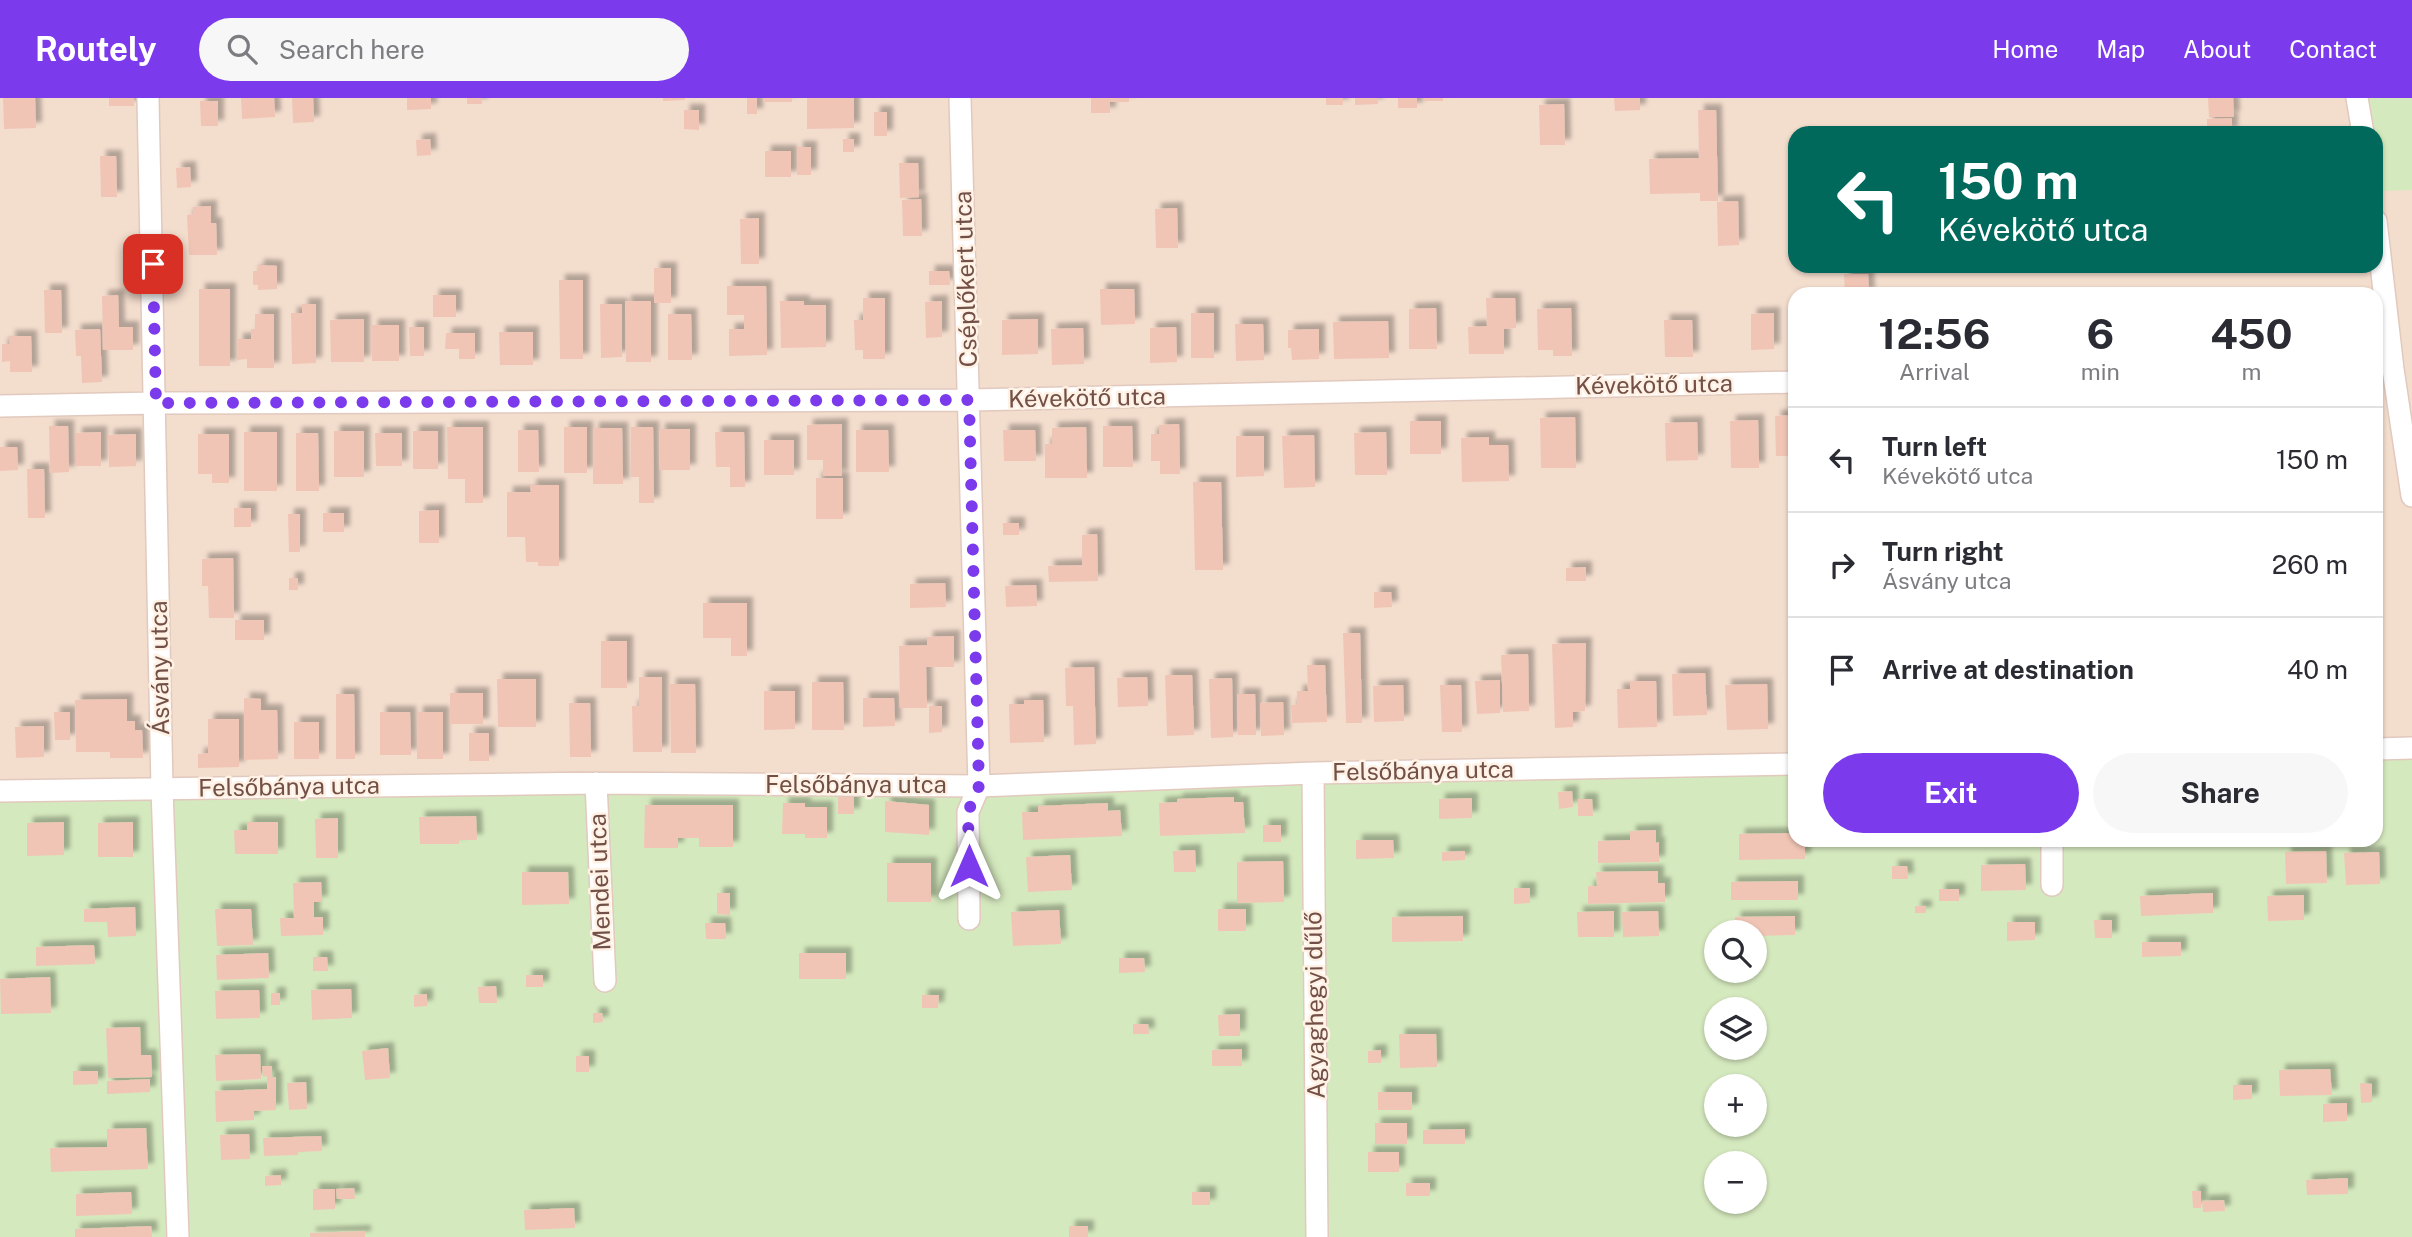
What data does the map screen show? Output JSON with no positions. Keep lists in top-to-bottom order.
{
  "streets": {
    "street": [
      "Cséplőkert utca",
      "Kévekötő utca",
      "Ásvány utca",
      "Felsőbánya utca",
      "Mendei utca",
      "Agyaghegyi dűlő"
    ]
  },
  "crossings": [
    ["Cséplőkert utca", "Kévekötő utca"],
    ["Cséplőkert utca", "Felsőbánya utca"],
    ["Kévekötő utca", "Ásvány utca"],
    ["Ásvány utca", "Felsőbánya utca"],
    ["Felsőbánya utca", "Mendei utca"],
    ["Felsőbánya utca", "Agyaghegyi dűlő"]
  ],
  "page": {
    "header": "Routely",
    "search": "Search here",
    "nav": [
      "Home",
      "Map",
      "About",
      "Contact"
    ],
    "turn": ["150 m", "Kévekötő utca"],
    "eta": [
      "12:56",
      "Arrival",
      "6",
      "min",
      "450",
      "m"
    ],
    "list": [
      {
        "name": "Turn left",
        "note": "Kévekötő utca",
        "value": "150 m"
      },
      {
        "name": "Turn right",
        "note": "Ásvány utca",
        "value": "260 m"
      },
      {
        "name": "Arrive at destination",
        "value": "40 m"
      }
    ],
    "buttons": ["Exit", "Share"],
    "map_buttons": ["+", "−"]
  }
}
